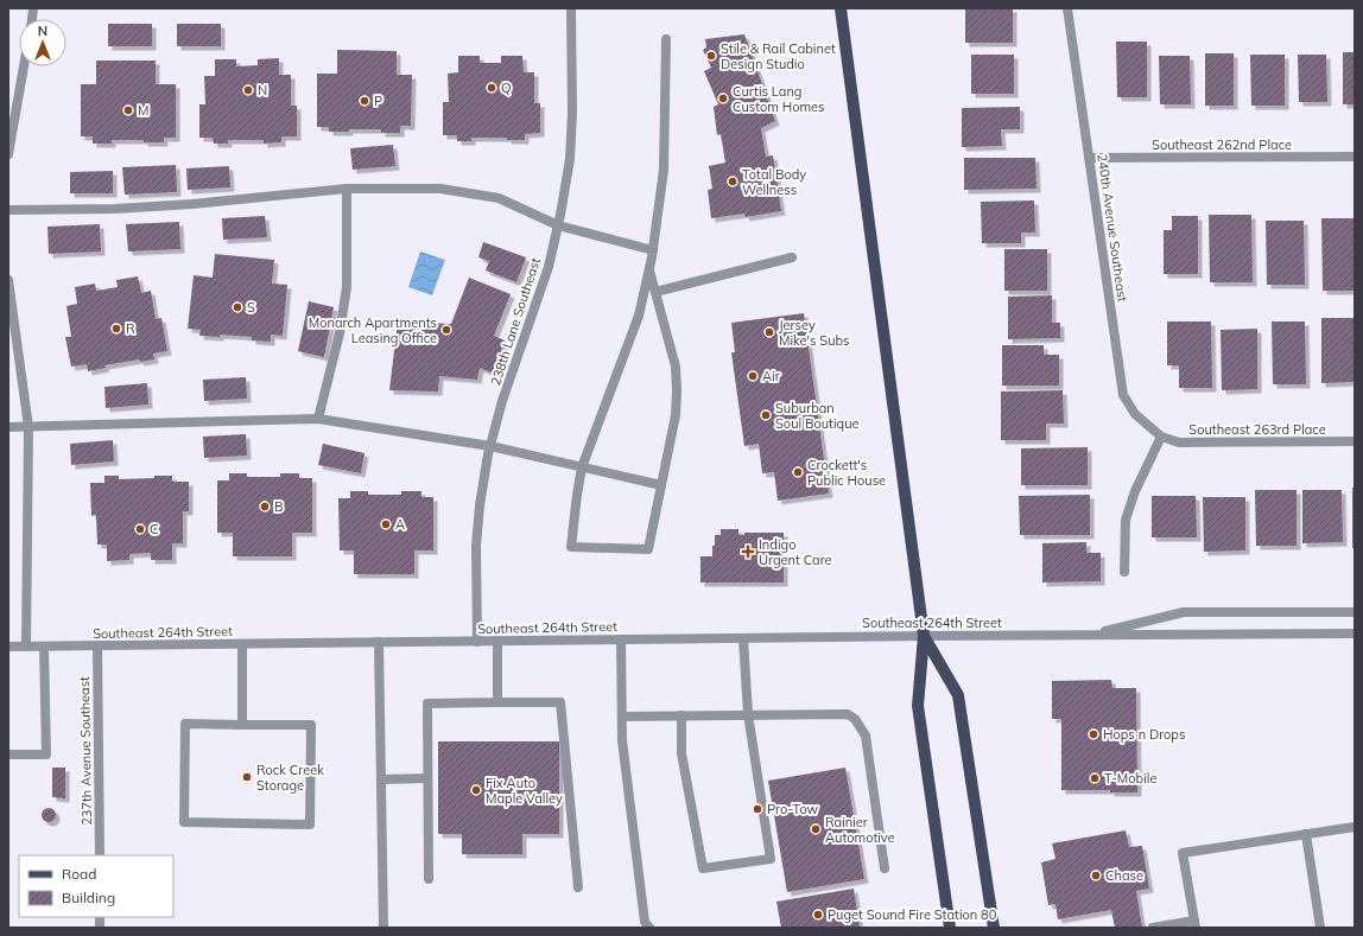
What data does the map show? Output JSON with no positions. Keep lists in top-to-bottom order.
{
  "streets": {
    "street": [
      "Southeast 262nd Place",
      "240th Avenue Southeast",
      "238th Lane Southeast",
      "Southeast 263rd Place",
      "Southeast 264th Street",
      "237th Avenue Southeast"
    ]
  },
  "crossings": [
    ["Southeast 262nd Place", "240th Avenue Southeast"],
    ["240th Avenue Southeast", "Southeast 263rd Place"],
    ["238th Lane Southeast", "Southeast 264th Street"],
    ["Southeast 264th Street", "237th Avenue Southeast"]
  ],
  "places": {
    "other": [
      "Stile & Rail Cabinet Design Studio",
      "Q",
      "N",
      "Curtis Lang Custom Homes",
      "P",
      "M",
      "Total Body Wellness",
      "S",
      "R",
      "Monarch Apartments Leasing Office",
      "Jersey Mike's Subs",
      "Air",
      "Suburban Soul Boutique",
      "Crockett's Public House",
      "B",
      "A",
      "C",
      "Hops n Drops",
      "Rock Creek Storage",
      "T-Mobile",
      "Fix Auto Maple Valley",
      "Pro-Tow",
      "Rainier Automotive",
      "Chase",
      "Puget Sound Fire Station 80"
    ],
    "health": ["Indigo Urgent Care"]
  },
  "legend": ["Road", "Building"],
  "north": "top"
}
